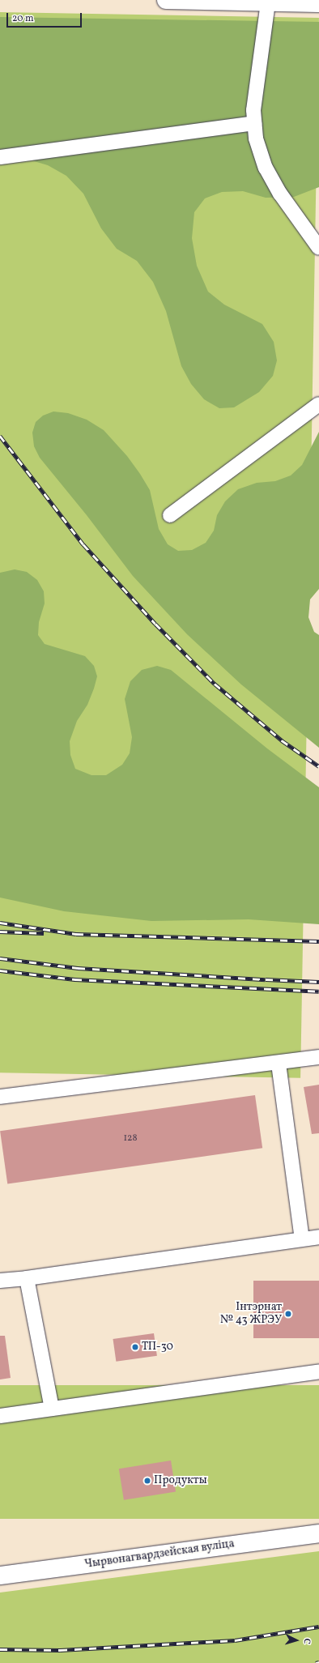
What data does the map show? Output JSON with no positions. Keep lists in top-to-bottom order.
{
  "streets": {
    "street": ["Чырвонагвардзейская вуліца"]
  },
  "places": ["Інтэрнат № 43 ЖРЭУ", "ТП-30", "Продукты"],
  "house_numbers": ["128"],
  "scale_bar": "20 m",
  "north": "right"
}
